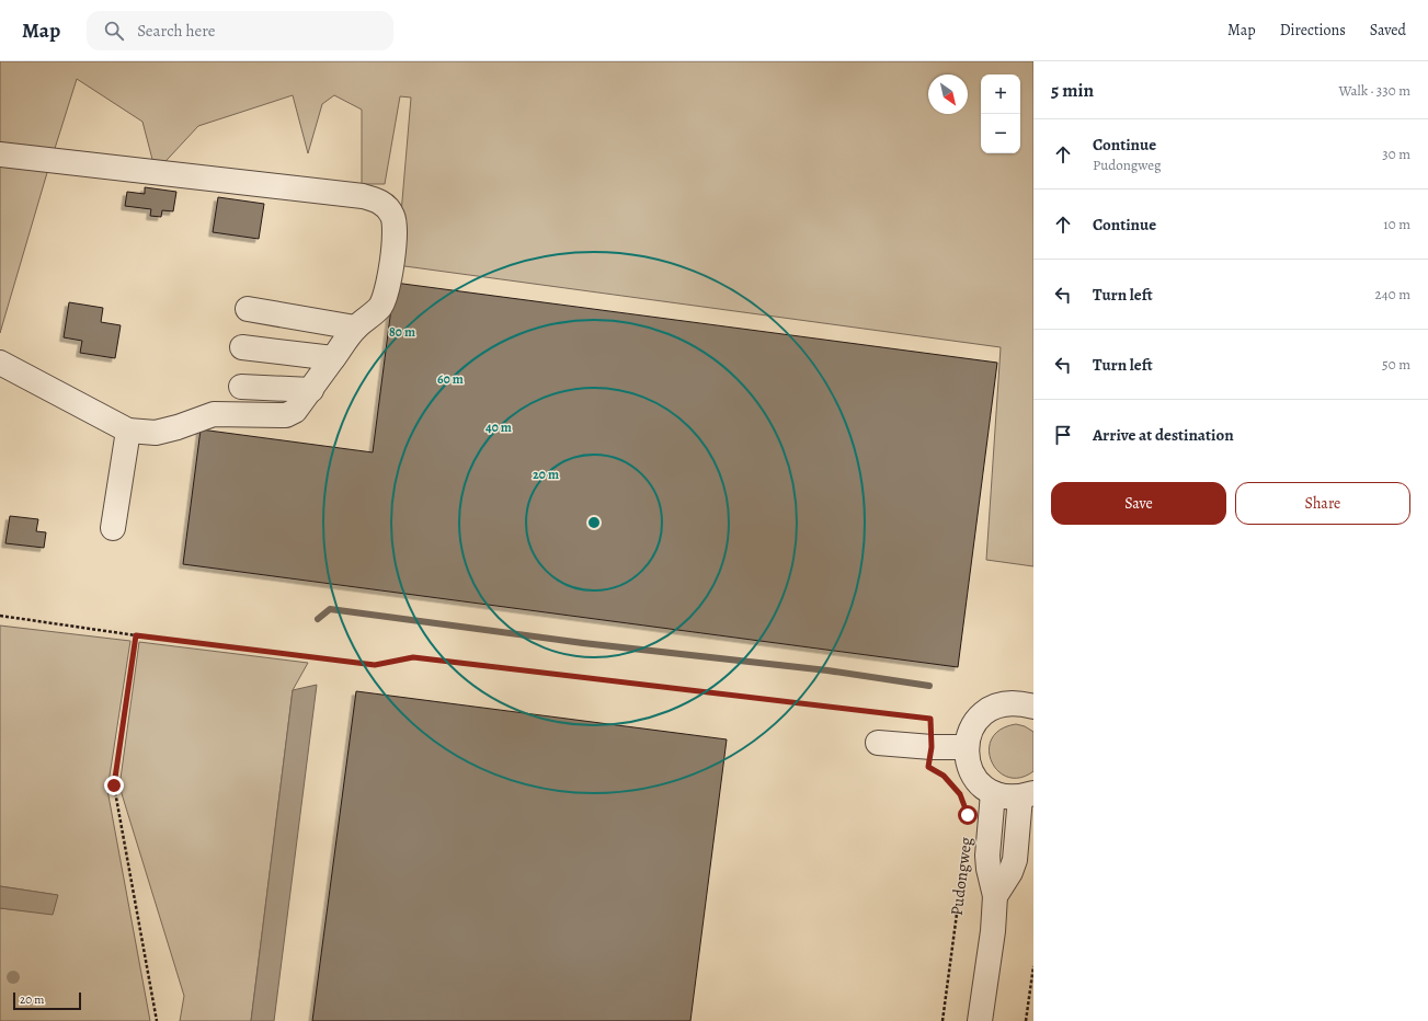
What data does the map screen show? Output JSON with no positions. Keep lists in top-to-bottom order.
{
  "streets": {
    "street": ["Pudongweg"]
  },
  "scale_bar": "20 m",
  "north": "bottom right",
  "page": {
    "header": "Map",
    "search": "Search here",
    "nav": ["Map", "Directions", "Saved"],
    "heading": ["5 min", "Walk · 330 m"],
    "map_buttons": ["+", "−"],
    "list": [
      ["Continue", "Pudongweg", "30 m"],
      ["Continue", "10 m"],
      ["Turn left", "240 m"],
      ["Turn left", "50 m"],
      "Arrive at destination"
    ],
    "buttons": ["Save", "Share"],
    "scale": "20 m"
  },
  "rings": [
    "80 m",
    "60 m",
    "40 m",
    "20 m"
  ]
}
